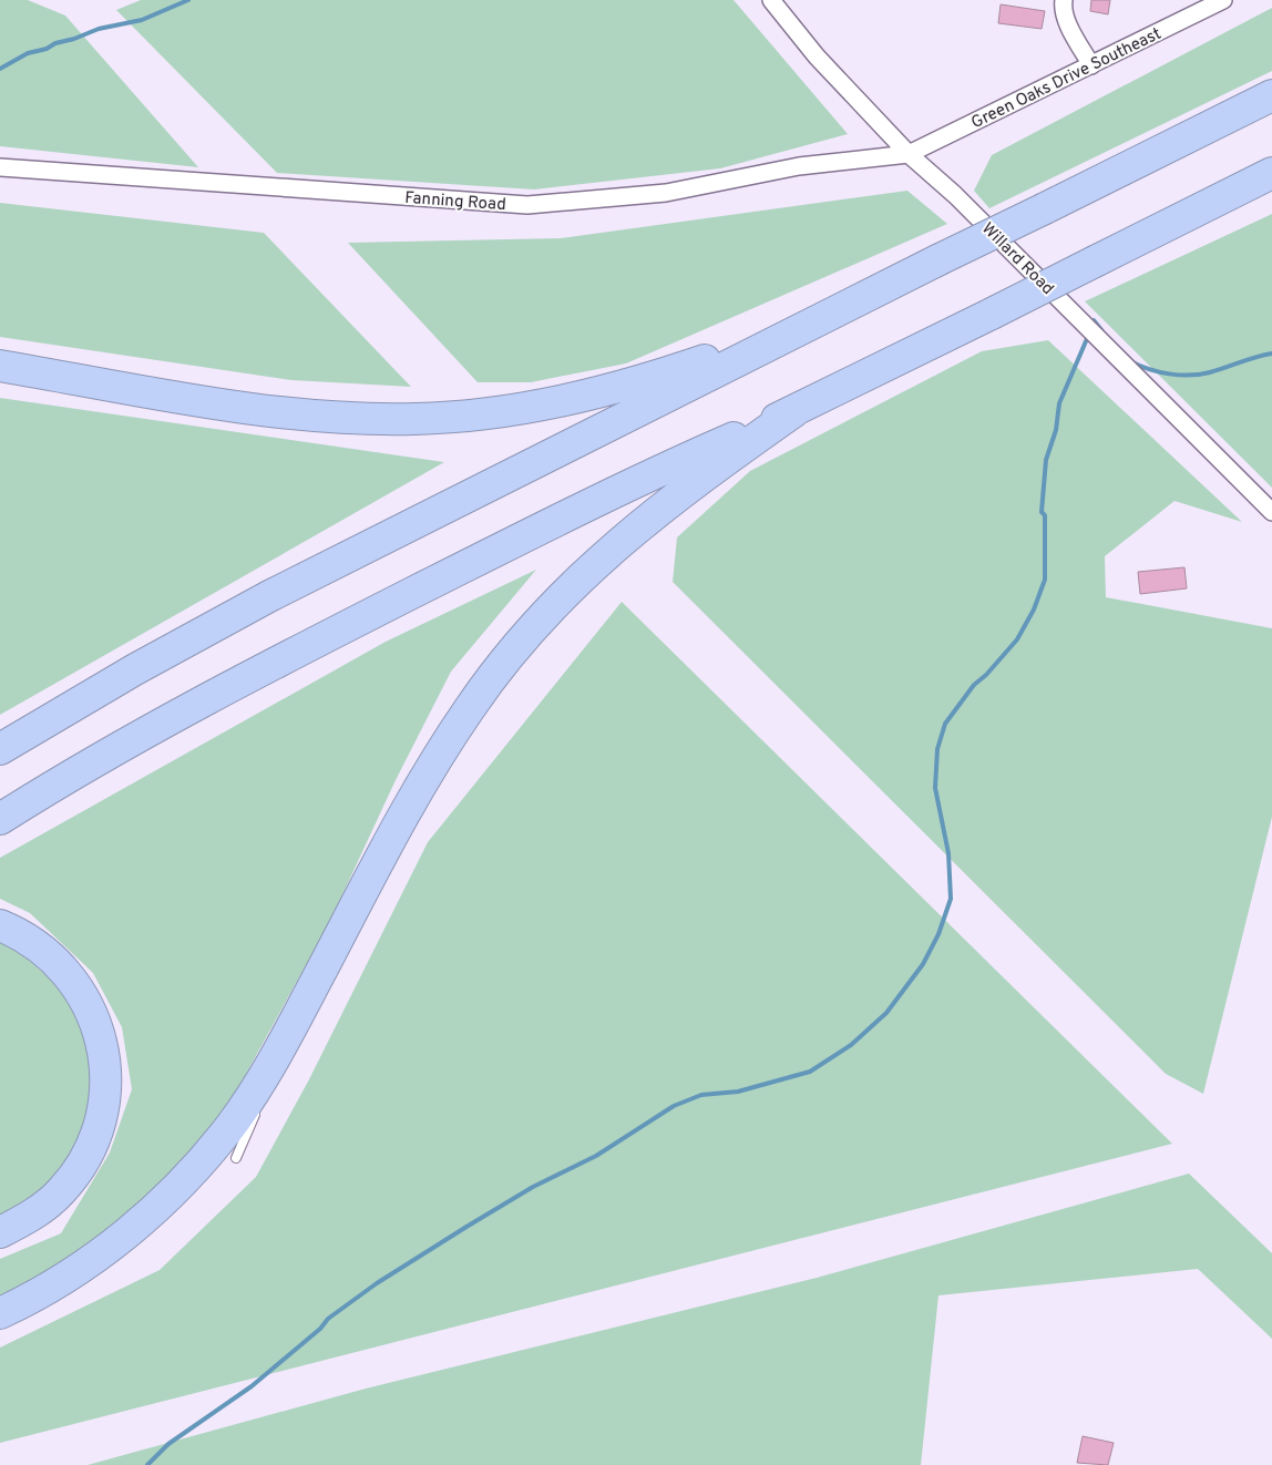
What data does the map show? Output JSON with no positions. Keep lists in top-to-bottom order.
{
  "streets": {
    "street": ["Green Oaks Drive Southeast", "Fanning Road", "Willard Road"]
  },
  "crossings": [
    ["Green Oaks Drive Southeast", "Fanning Road"],
    ["Green Oaks Drive Southeast", "Willard Road"],
    ["Fanning Road", "Willard Road"]
  ]
}
